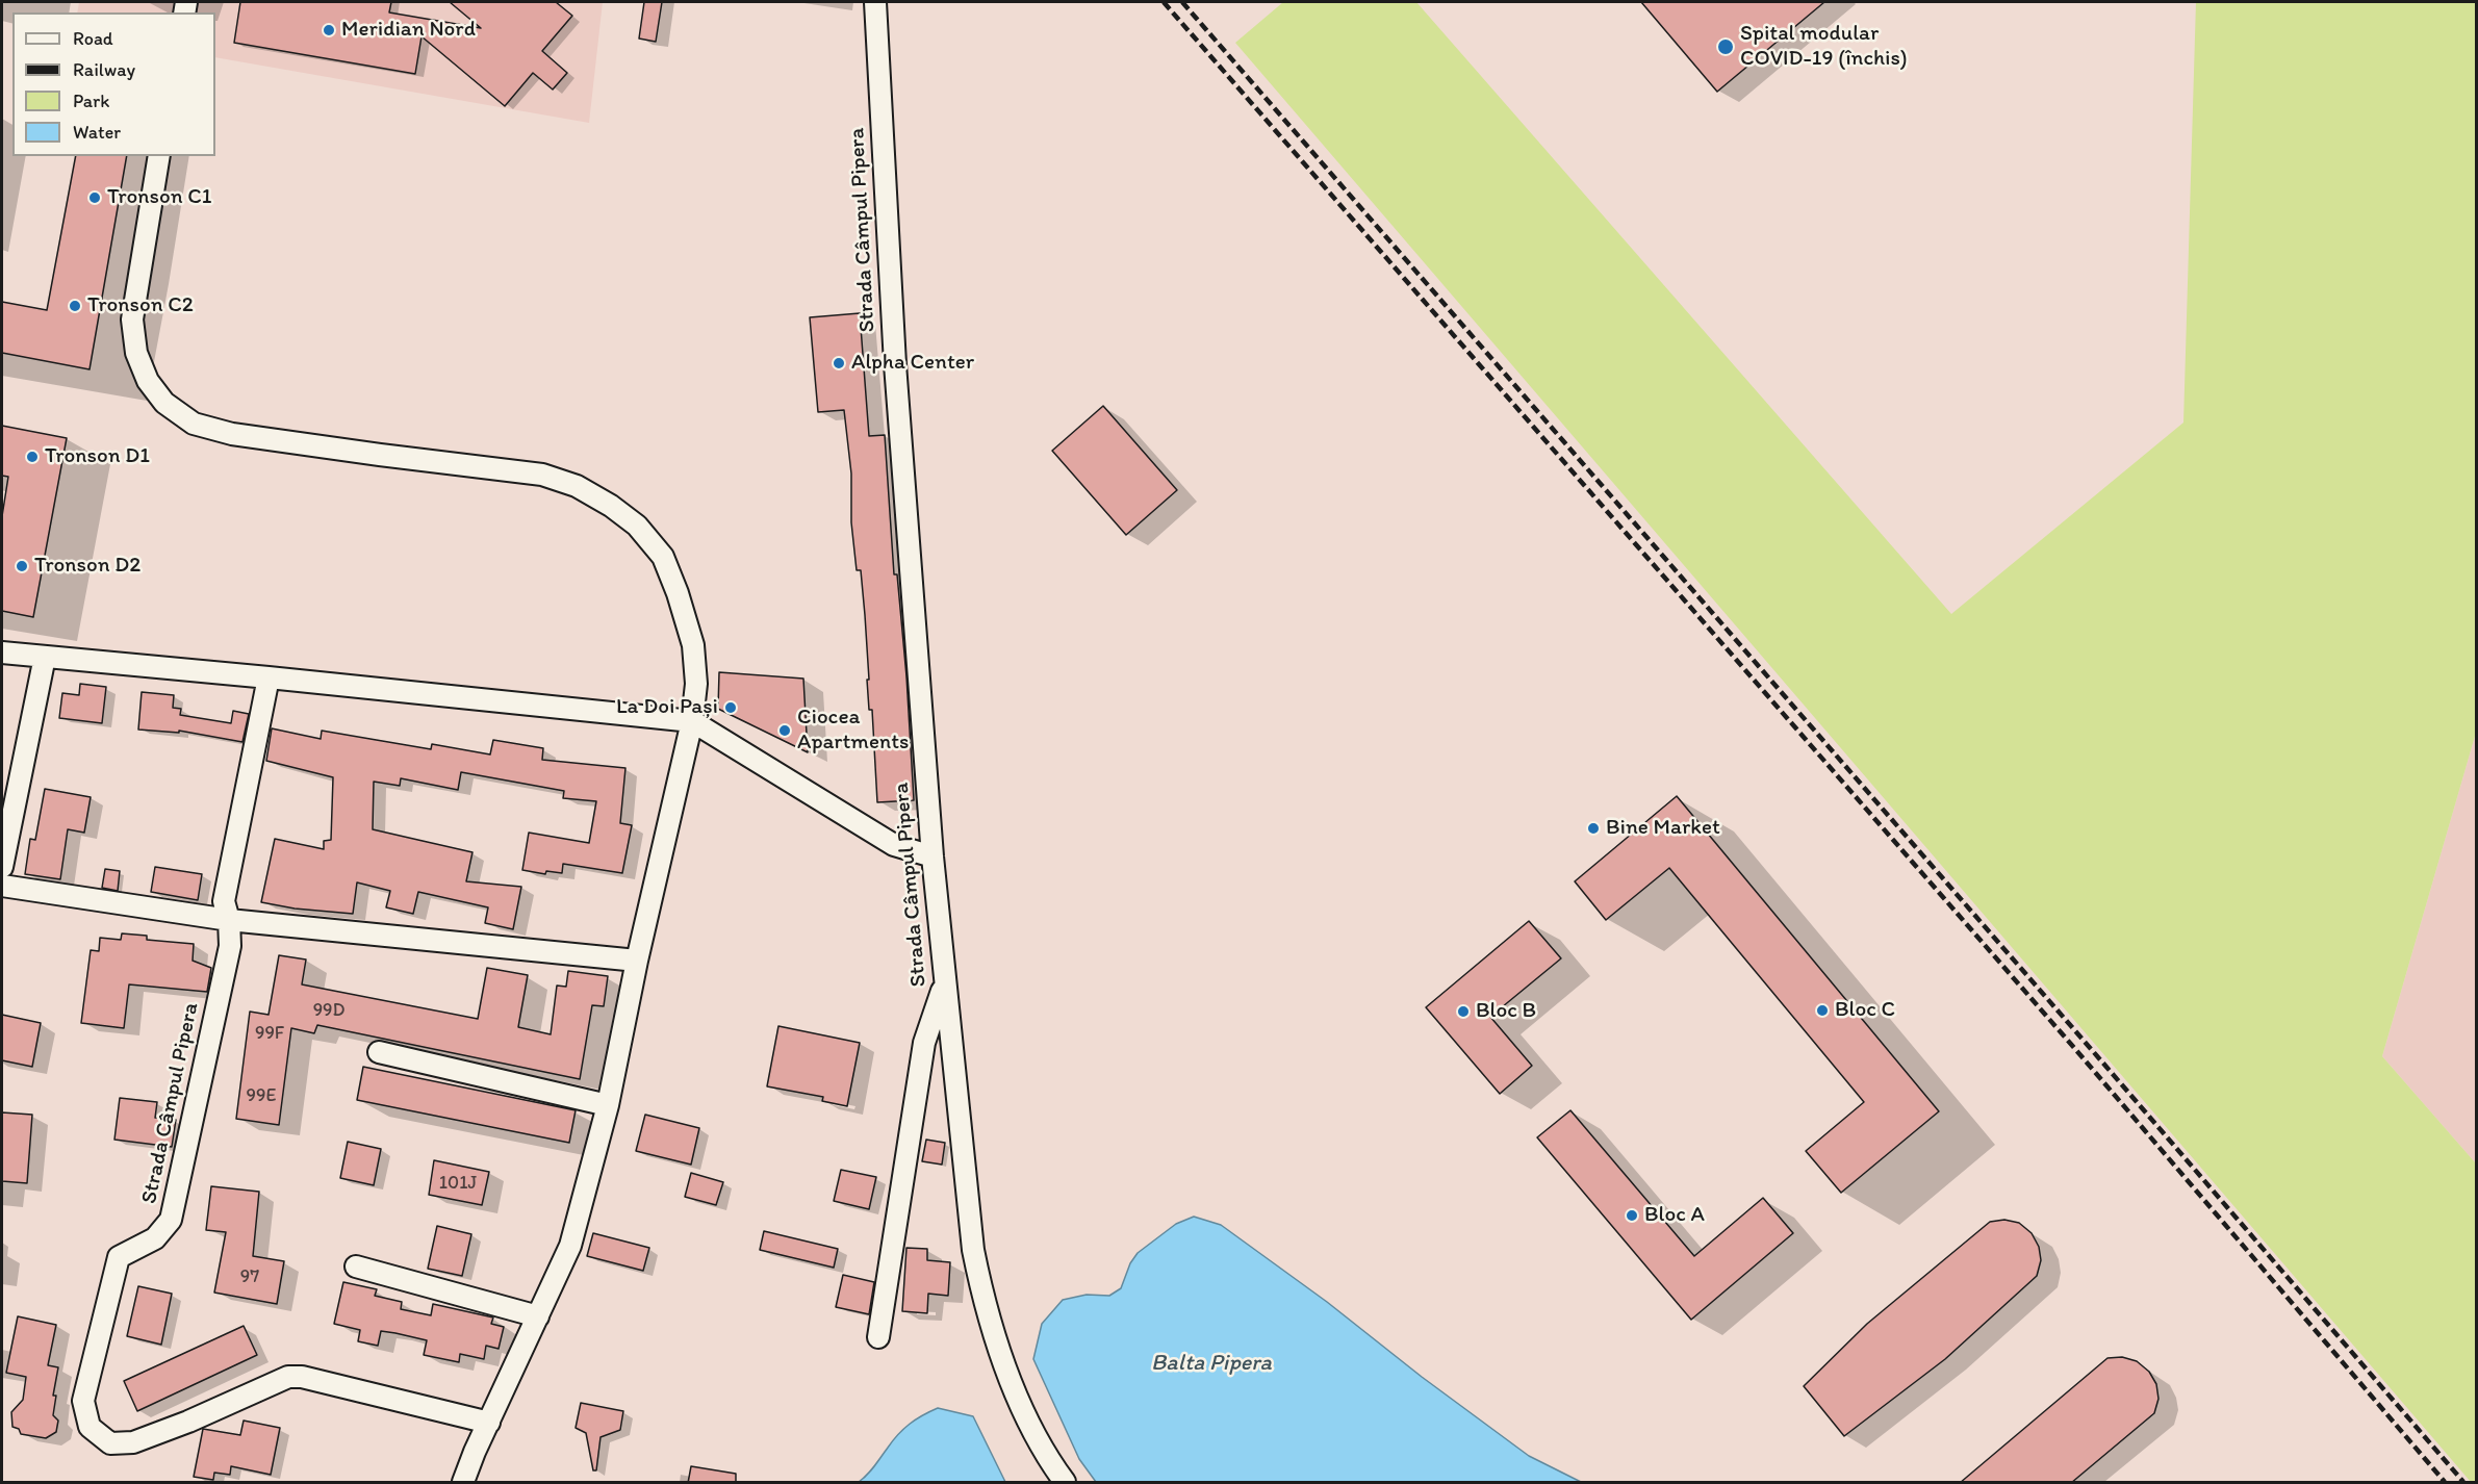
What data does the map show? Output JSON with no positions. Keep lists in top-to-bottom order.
{
  "streets": {
    "street": ["Strada Câmpul Pipera"]
  },
  "water": ["Balta Pipera"],
  "places": [
    "Meridian Nord",
    "Spital modular COVID-19 (închis)",
    "Tronson C1",
    "Tronson C2",
    "Alpha Center",
    "Tronson D1",
    "Tronson D2",
    "La Doi Pași",
    "Ciocea Apartments",
    "Bine Market",
    "Bloc C",
    "Bloc B",
    "Bloc A"
  ],
  "house_numbers": [
    "99D",
    "99F",
    "99E",
    "101J",
    "97"
  ],
  "legend": [
    "Road",
    "Railway",
    "Park",
    "Water"
  ]
}
